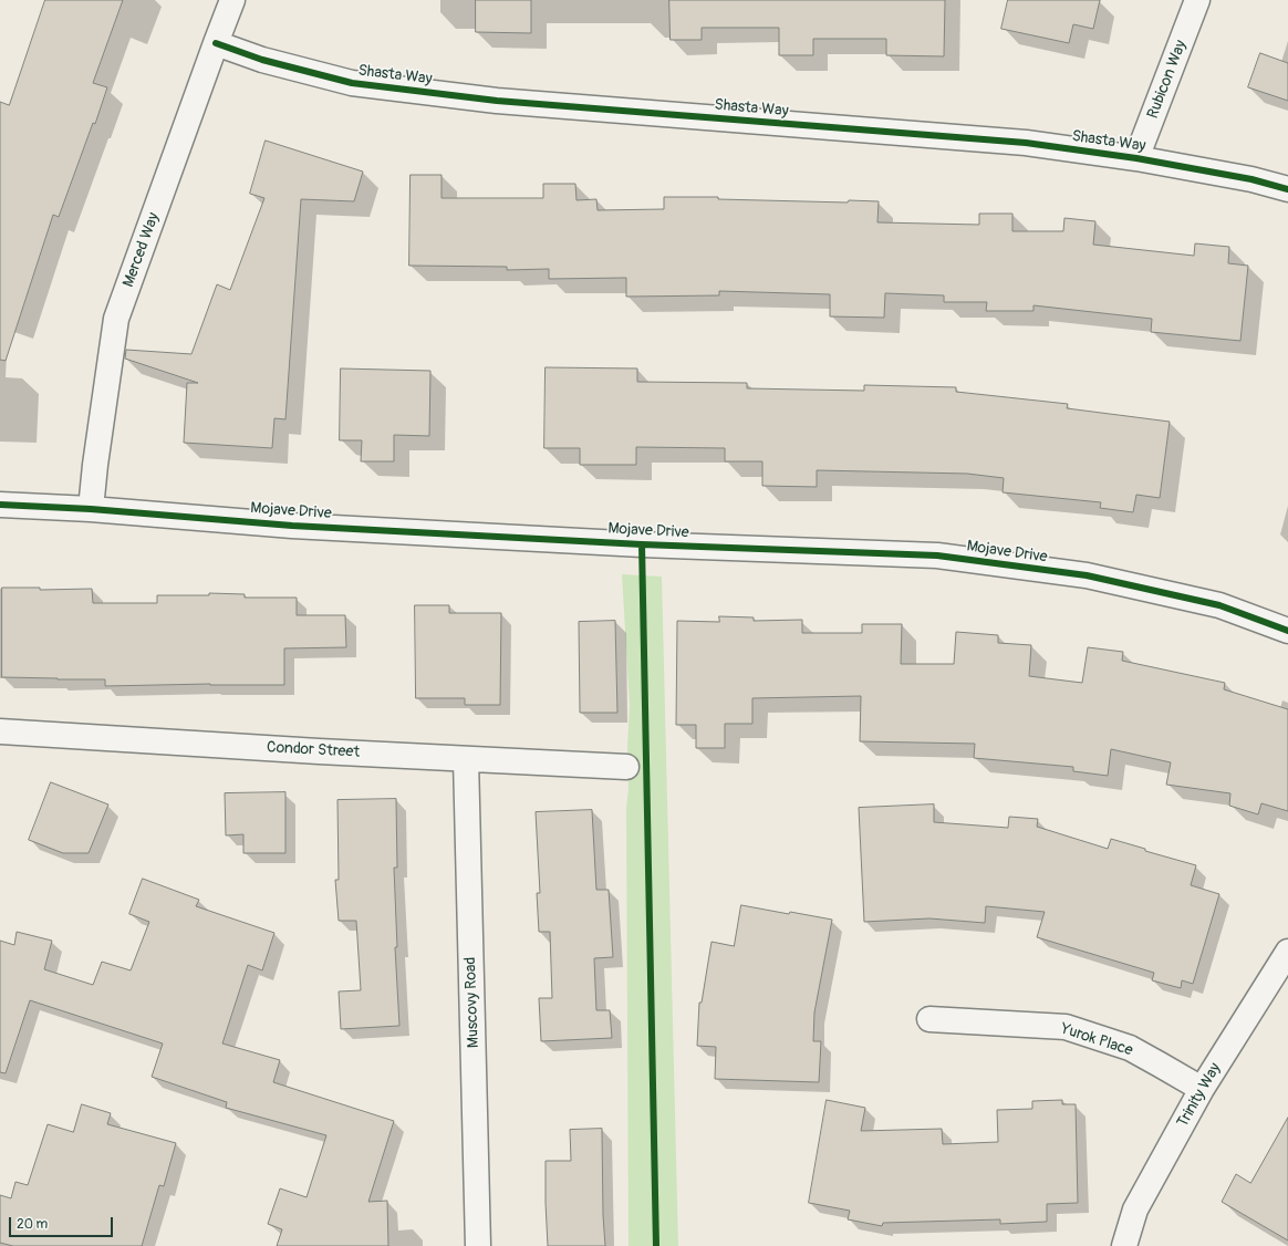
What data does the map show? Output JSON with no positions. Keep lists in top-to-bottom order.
{
  "streets": {
    "street": [
      "Shasta Way",
      "Rubicon Way",
      "Merced Way",
      "Mojave Drive",
      "Condor Street",
      "Muscovy Road",
      "Yurok Place",
      "Trinity Way"
    ]
  },
  "crossings": [
    ["Shasta Way", "Rubicon Way"],
    ["Shasta Way", "Merced Way"],
    ["Merced Way", "Mojave Drive"],
    ["Condor Street", "Muscovy Road"],
    ["Yurok Place", "Trinity Way"]
  ],
  "scale_bar": "20 m"
}
